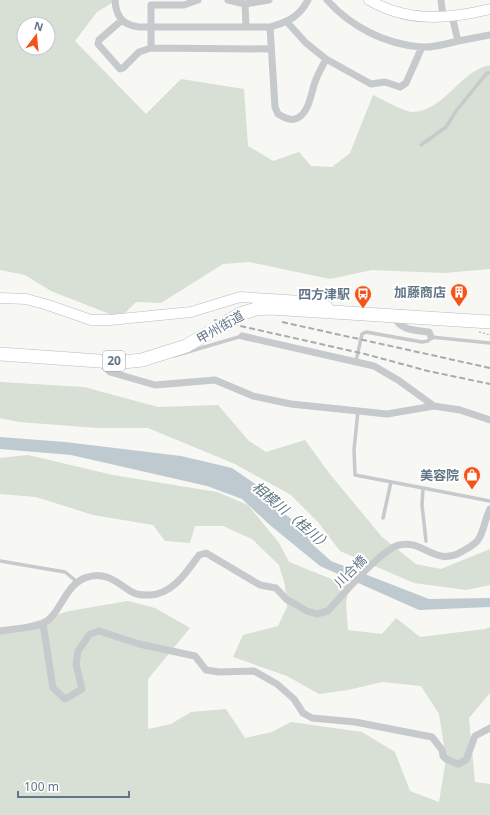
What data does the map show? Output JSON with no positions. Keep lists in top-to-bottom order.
{
  "streets": {
    "highway": ["甲州街道", "20"],
    "street": ["川合橋"]
  },
  "water": ["相模川（桂川）"],
  "places": {
    "building": ["加藤商店"],
    "bus stop": ["四方津駅"],
    "shop": ["美容院"]
  },
  "scale_bar": "100 m",
  "north": "top"
}
